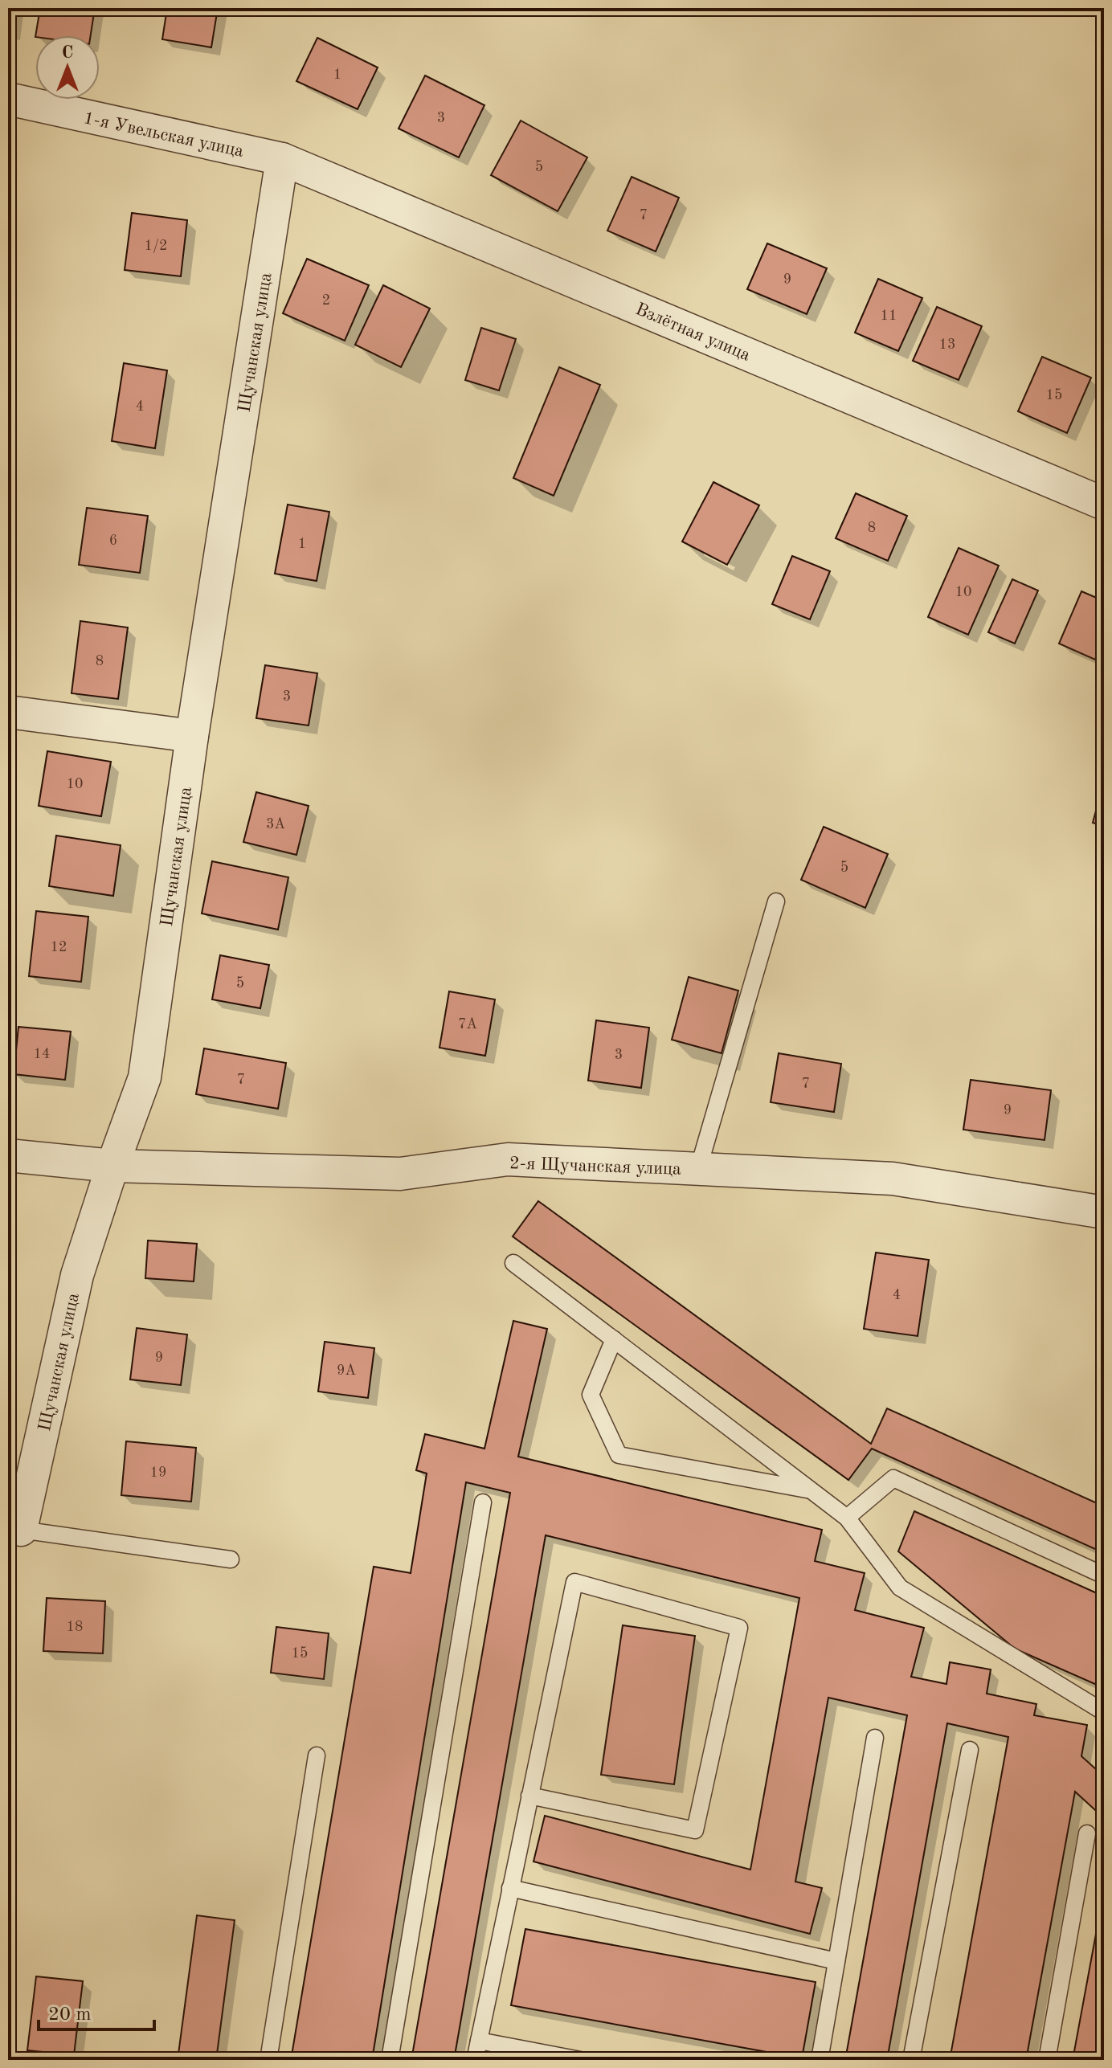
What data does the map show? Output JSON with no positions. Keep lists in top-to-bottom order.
{
  "streets": {
    "street": [
      "1-я Увельская улица",
      "Взлётная улица",
      "Щучанская улица",
      "2-я Щучанская улица"
    ]
  },
  "crossings": [
    ["1-я Увельская улица", "Взлётная улица"],
    ["1-я Увельская улица", "Щучанская улица"],
    ["Взлётная улица", "Щучанская улица"],
    ["Щучанская улица", "2-я Щучанская улица"]
  ],
  "house_numbers": [
    "1",
    "3",
    "5",
    "7",
    "1/2",
    "9",
    "2",
    "11",
    "13",
    "15",
    "4",
    "8",
    "6",
    "1",
    "10",
    "8",
    "3",
    "10",
    "3А",
    "5",
    "12",
    "5",
    "7А",
    "14",
    "3",
    "7",
    "7",
    "9",
    "4",
    "9",
    "9А",
    "19",
    "18",
    "15"
  ],
  "scale_bar": "20 m",
  "north": "top"
}
